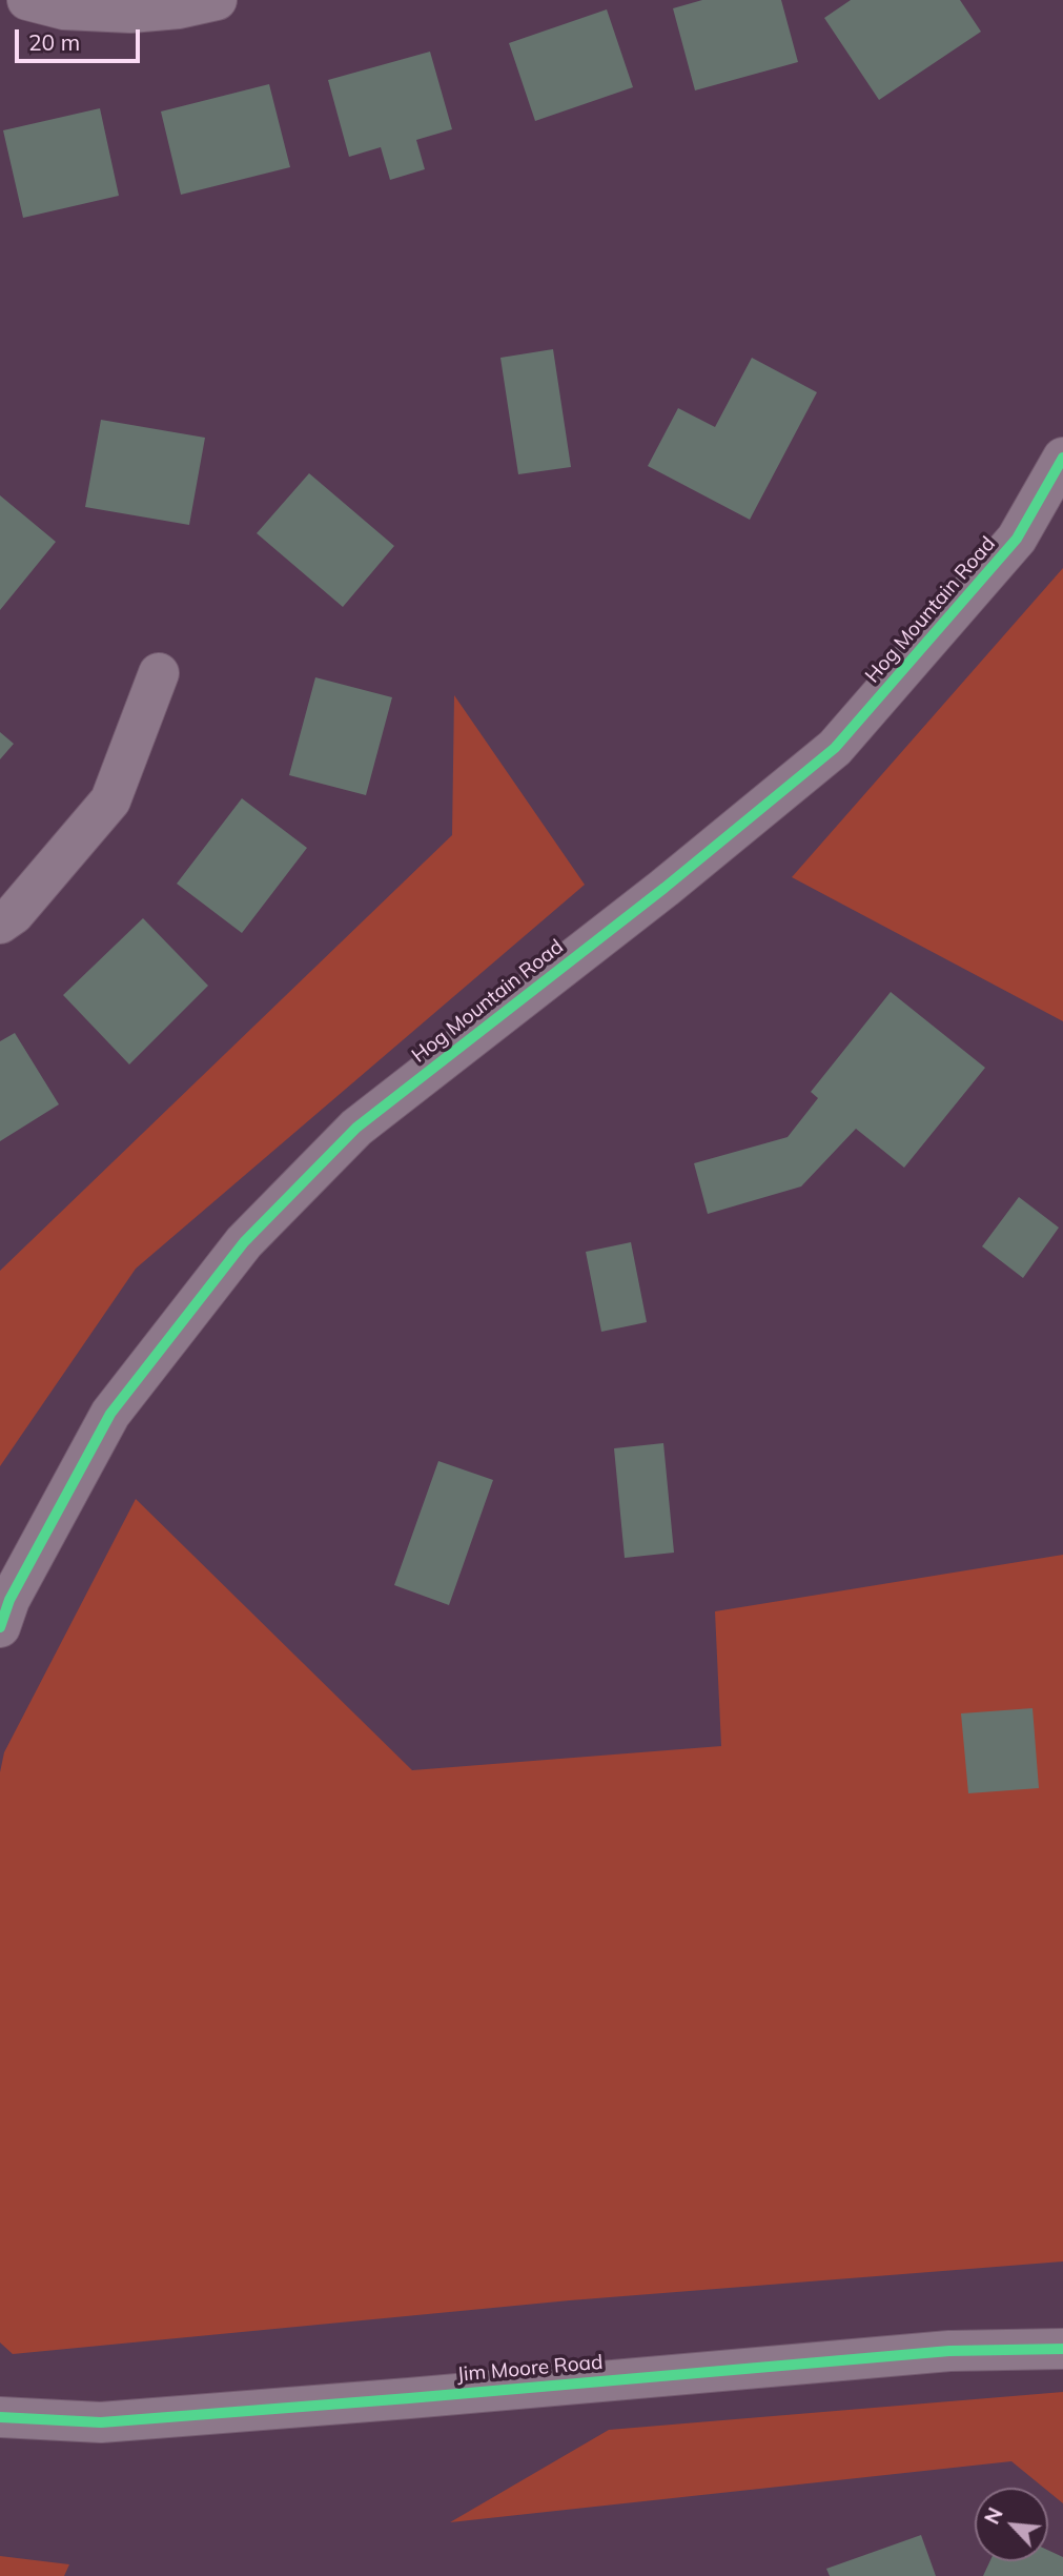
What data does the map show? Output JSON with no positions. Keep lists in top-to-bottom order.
{
  "streets": {
    "street": ["Hog Mountain Road", "Jim Moore Road"]
  },
  "scale_bar": "20 m",
  "north": "top left"
}
